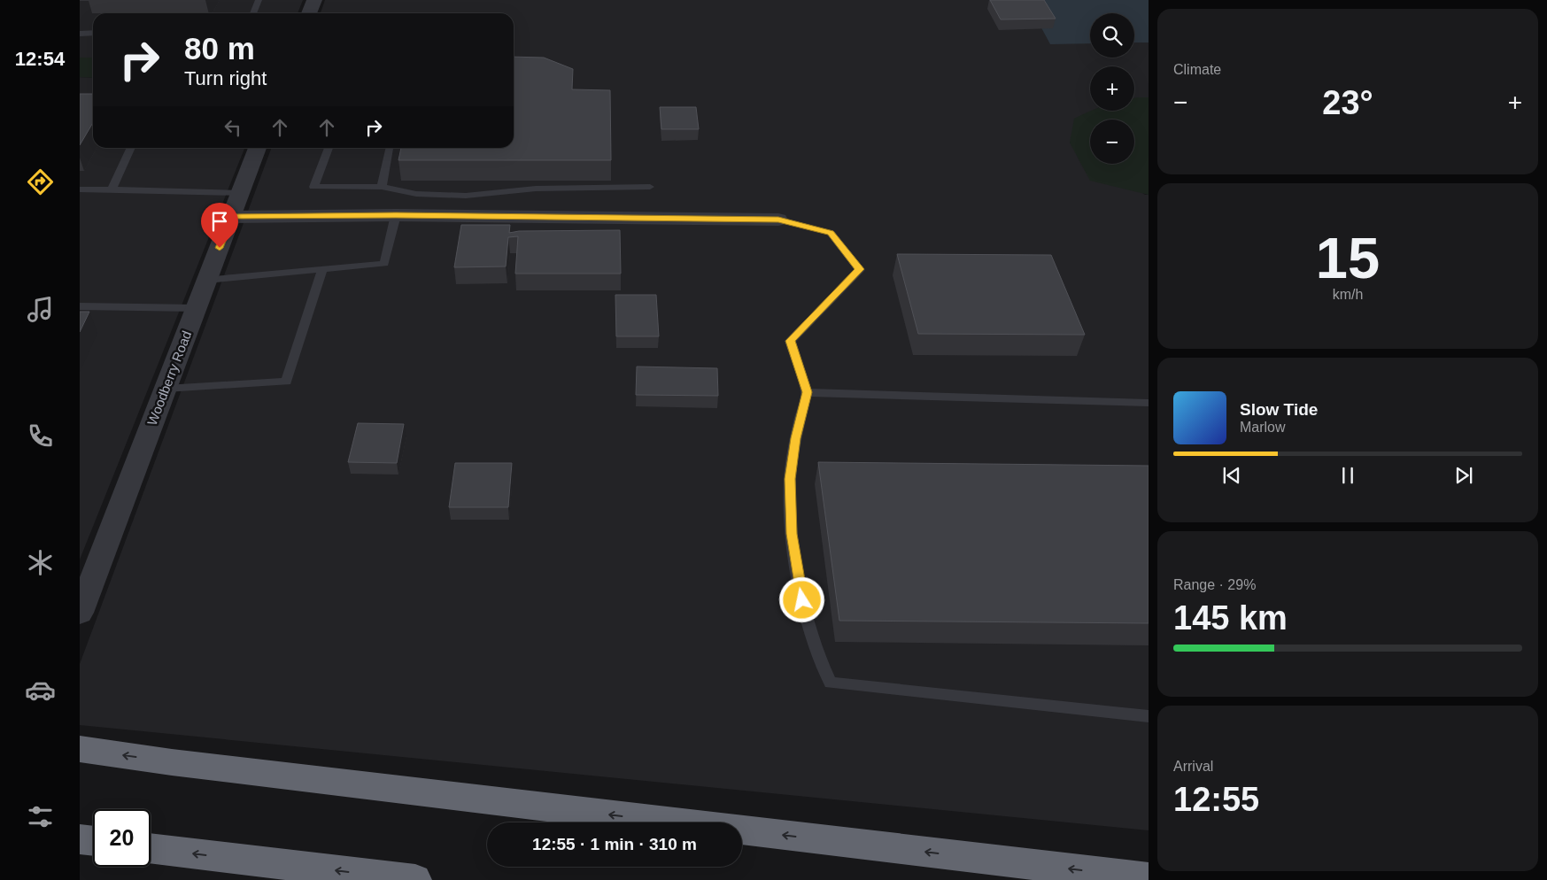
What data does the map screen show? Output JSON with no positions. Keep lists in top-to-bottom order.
{
  "streets": {
    "street": ["Woodberry Road"]
  },
  "page": {
    "tabs": "12:54",
    "tile": [
      "Climate",
      ["15", "km/h"],
      ["Range · 29%", "145 km"],
      ["Arrival", "12:55"]
    ],
    "map_buttons": ["+", "−"],
    "turn": ["80 m", "Turn right"],
    "heat": ["−", "23°", "+"],
    "song": ["Slow Tide", "Marlow"],
    "limit": "20",
    "trip": "12:55 · 1 min · 310 m"
  }
}
